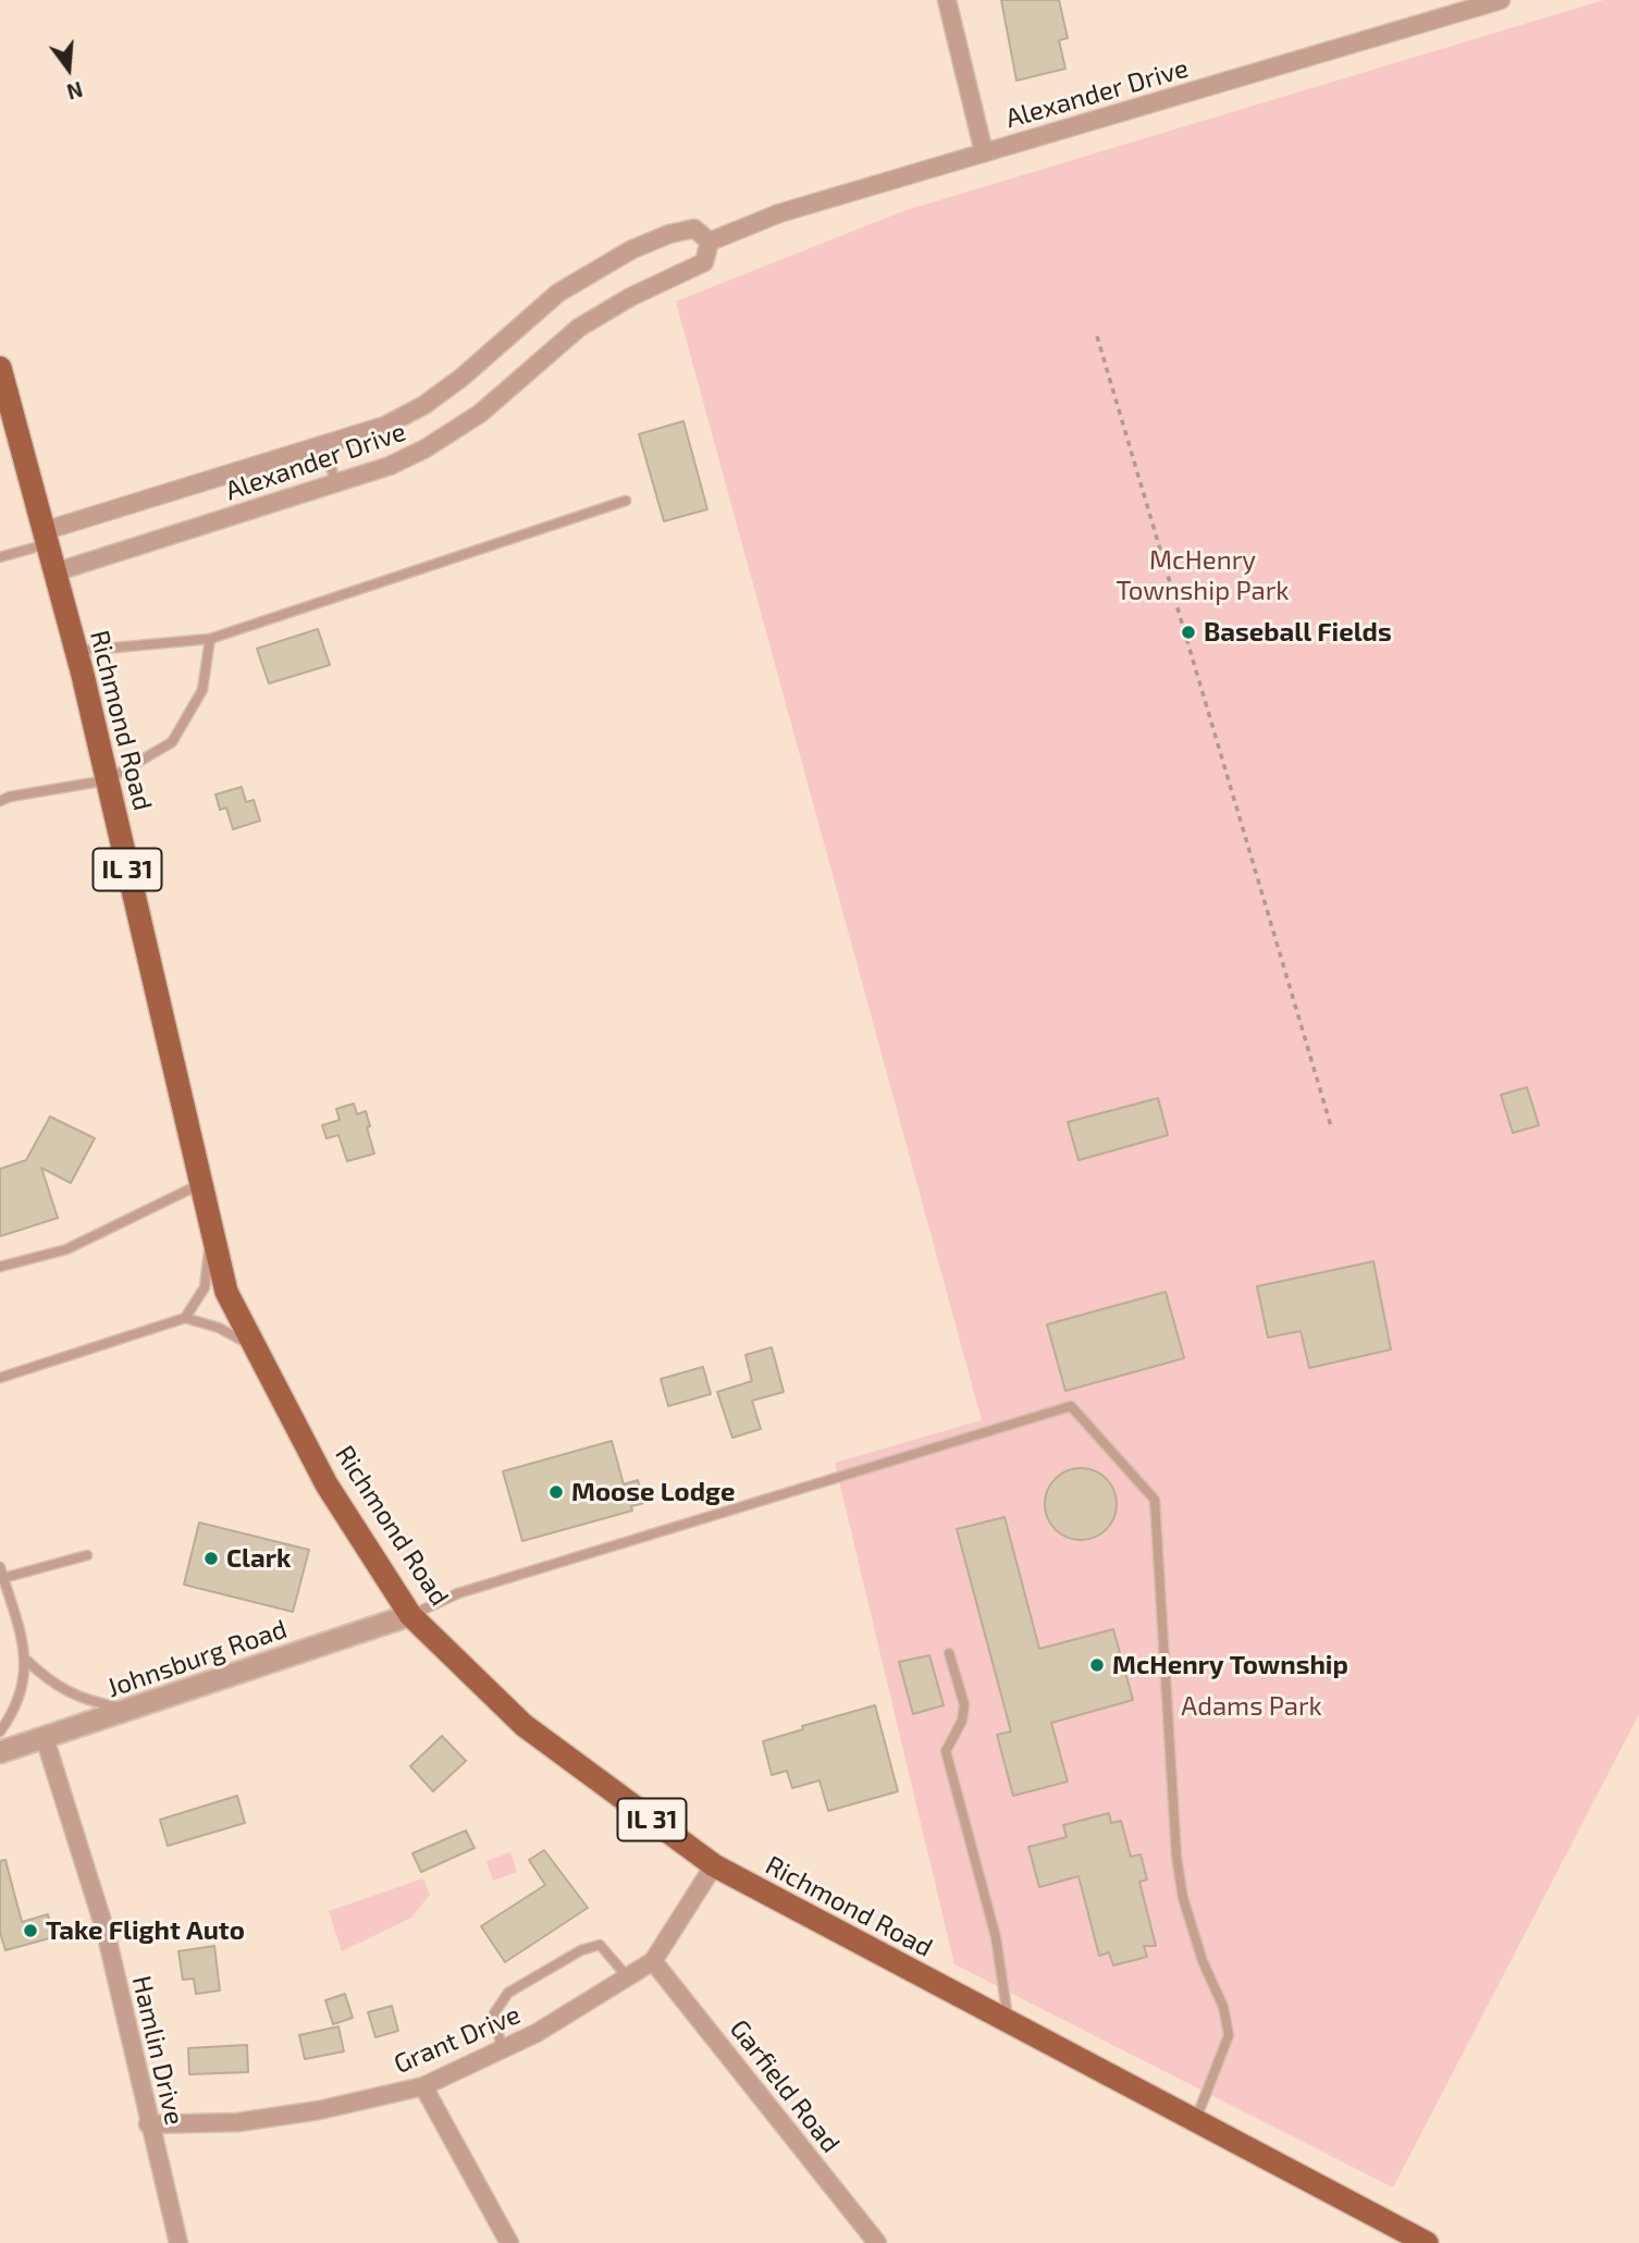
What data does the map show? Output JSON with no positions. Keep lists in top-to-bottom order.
{
  "streets": {
    "main road": ["Richmond Road", "IL 31"],
    "street": [
      "Alexander Drive",
      "Johnsburg Road",
      "Grant Drive",
      "Hamlin Drive",
      "Garfield Road"
    ]
  },
  "crossings": [
    ["Alexander Drive", "Richmond Road"],
    ["Richmond Road", "Johnsburg Road"],
    ["Richmond Road", "Grant Drive"],
    ["Johnsburg Road", "Hamlin Drive"],
    ["Grant Drive", "Hamlin Drive"],
    ["Grant Drive", "Garfield Road"]
  ],
  "parks": ["McHenry Township Park", "Adams Park"],
  "places": [
    "Baseball Fields",
    "Moose Lodge",
    "Clark",
    "McHenry Township",
    "Take Flight Auto"
  ],
  "north": "bottom"
}
